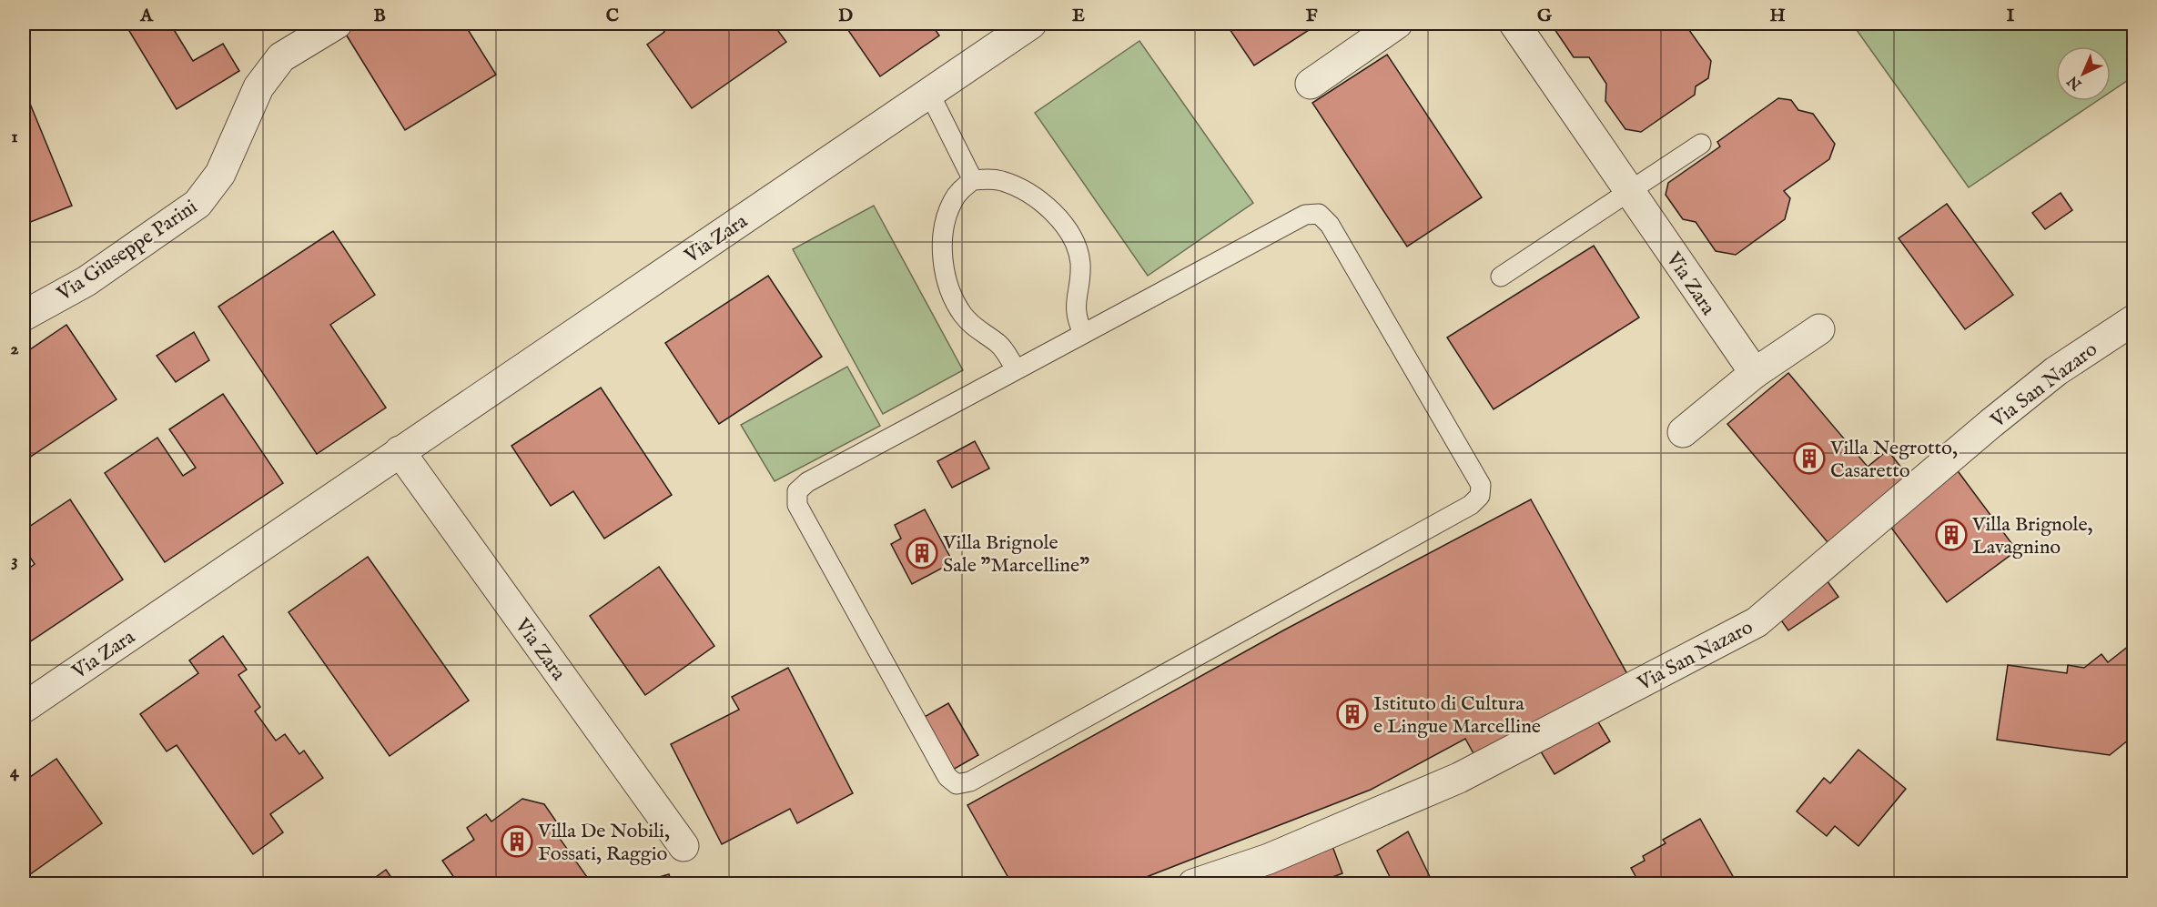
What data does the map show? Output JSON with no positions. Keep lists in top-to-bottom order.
{
  "streets": {
    "street": ["Via Zara", "Via Giuseppe Parini", "Via San Nazaro"]
  },
  "places": {
    "building": [
      "Villa Negrotto, Casaretto",
      "Villa Brignole, Lavagnino",
      "Villa Brignole Sale \"Marcelline\"",
      "Istituto di Cultura e Lingue Marcelline",
      "Villa De Nobili, Fossati, Raggio"
    ]
  },
  "north": "bottom left",
  "grid": {
    "columns": [
      "A",
      "B",
      "C",
      "D",
      "E",
      "F",
      "G",
      "H",
      "I"
    ],
    "rows": [
      "1",
      "2",
      "3",
      "4"
    ]
  }
}
